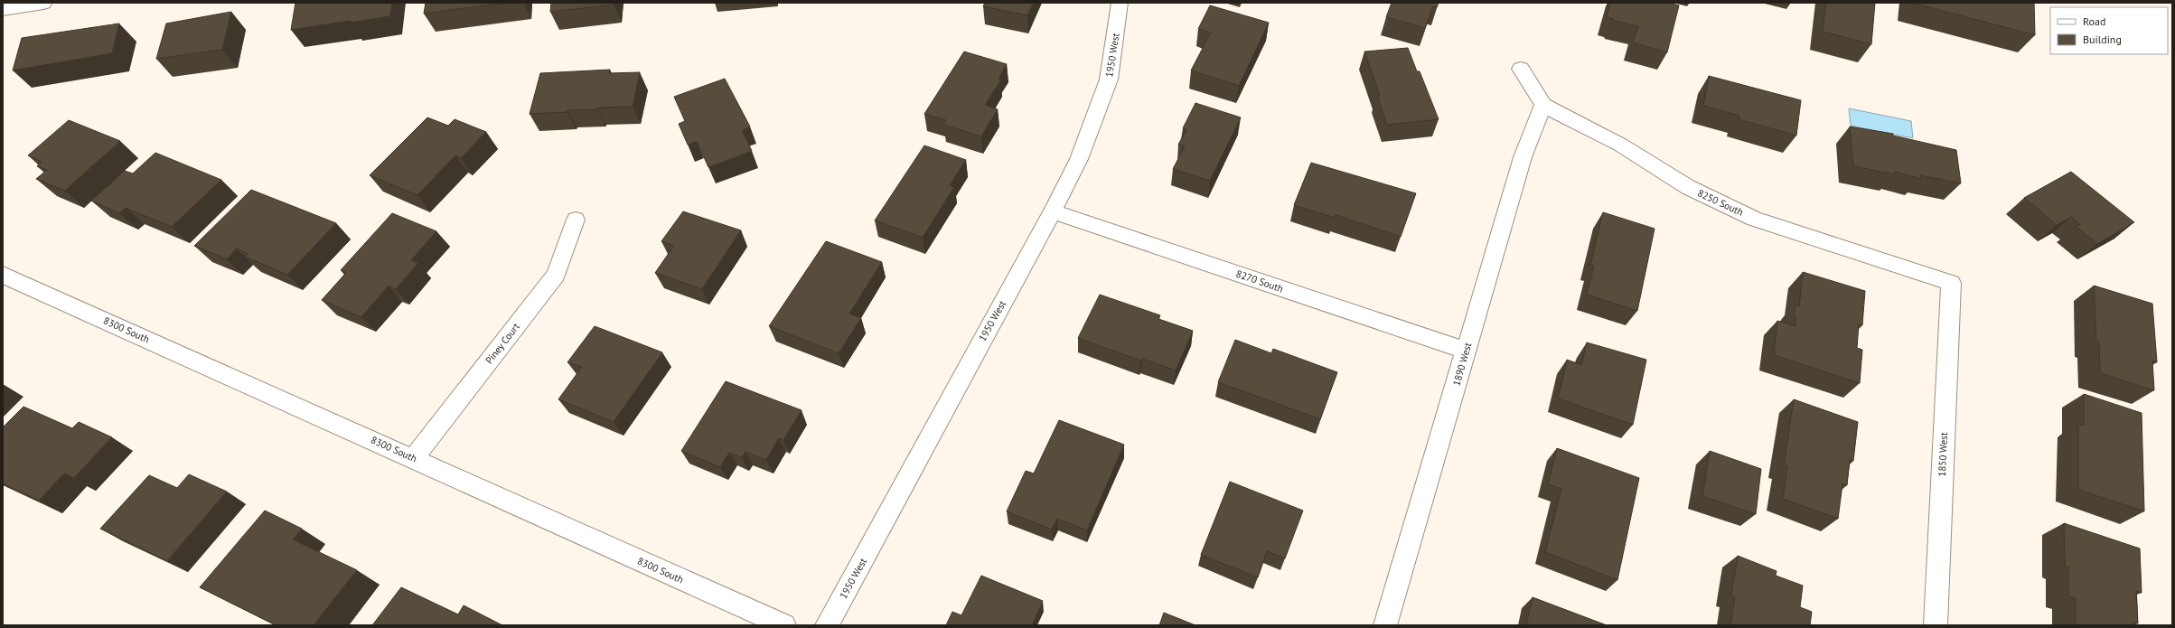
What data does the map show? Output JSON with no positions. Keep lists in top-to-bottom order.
{
  "streets": {
    "street": [
      "1950 West",
      "8250 South",
      "8270 South",
      "8300 South",
      "Piney Court",
      "1890 West",
      "1850 West"
    ]
  },
  "crossings": [
    ["1950 West", "8270 South"],
    ["8250 South", "1890 West"],
    ["8250 South", "1850 West"],
    ["8270 South", "1890 West"],
    ["8300 South", "Piney Court"]
  ],
  "legend": ["Road", "Building"]
}
